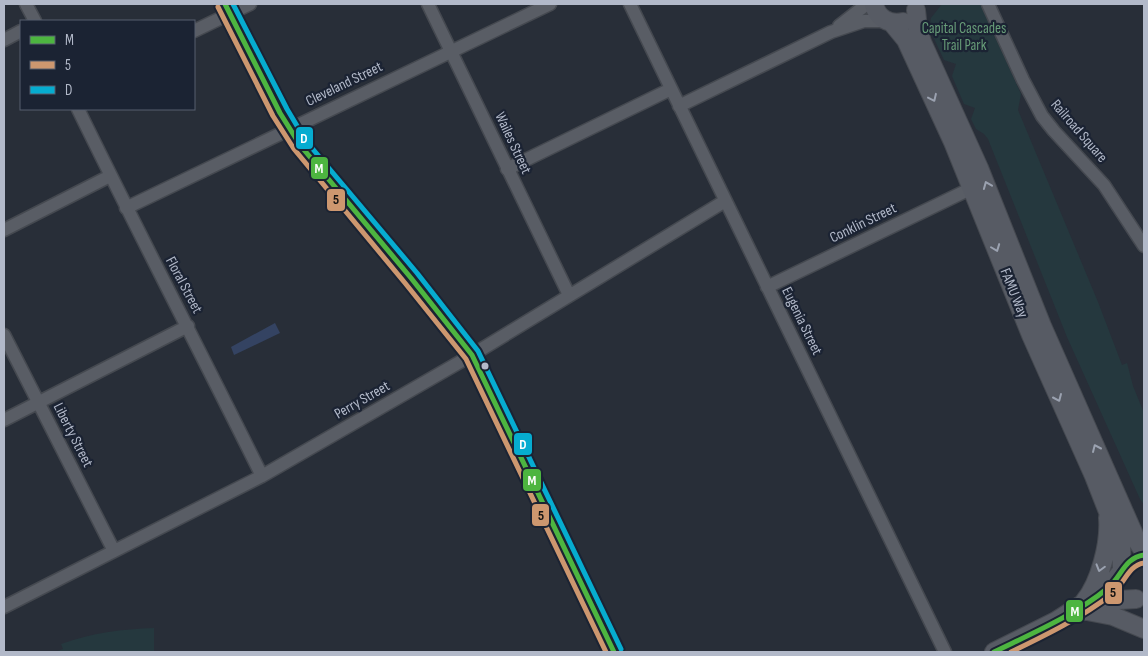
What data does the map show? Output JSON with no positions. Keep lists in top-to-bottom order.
{
  "streets": {
    "street": [
      "Cleveland Street",
      "Railroad Square",
      "Wailes Street",
      "Conklin Street",
      "Floral Street",
      "FAMU Way",
      "Eugenia Street",
      "Perry Street",
      "Liberty Street"
    ]
  },
  "crossings": [
    ["Cleveland Street", "Wailes Street"],
    ["Cleveland Street", "Floral Street"],
    ["Wailes Street", "Perry Street"],
    ["Conklin Street", "FAMU Way"],
    ["Conklin Street", "Eugenia Street"],
    ["Floral Street", "Perry Street"],
    ["Eugenia Street", "Perry Street"],
    ["Perry Street", "Liberty Street"]
  ],
  "parks": ["Capital Cascades Trail Park"],
  "lines": ["transit line M", "transit line D", "transit line 5"],
  "legend": ["M", "5", "D"]
}
